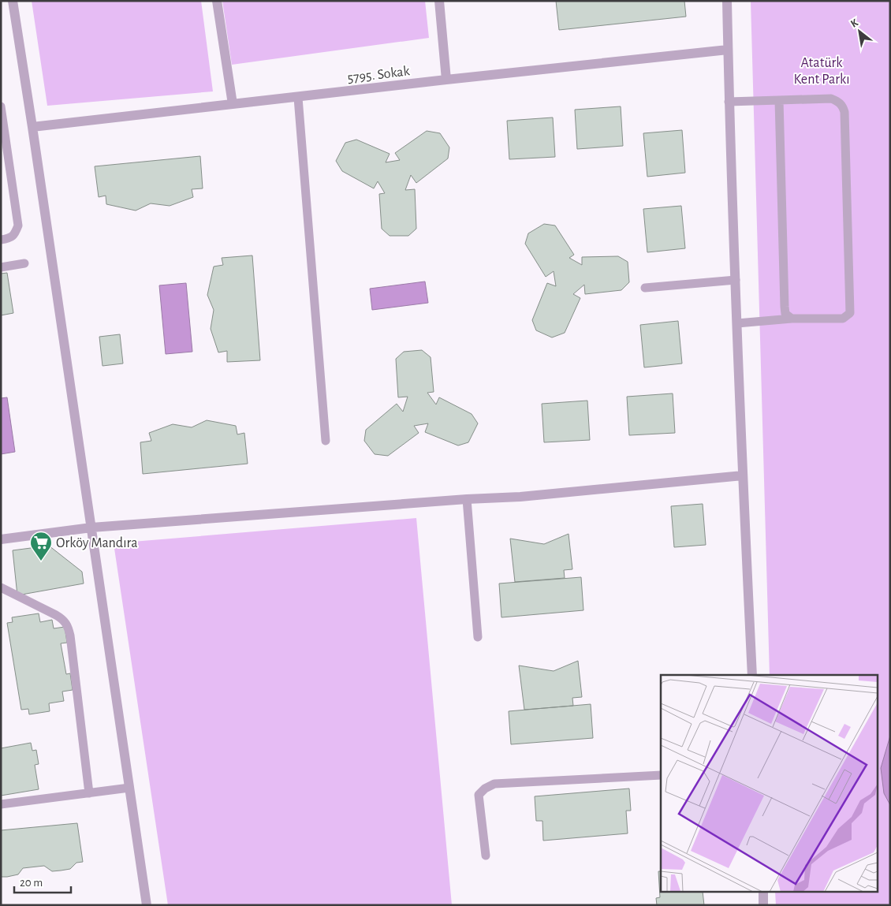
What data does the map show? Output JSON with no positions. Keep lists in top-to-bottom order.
{
  "streets": {
    "street": ["5795. Sokak"]
  },
  "parks": ["Atatürk Kent Parkı"],
  "places": {
    "supermarket": ["Orköy Mandıra"]
  },
  "scale_bar": "20 m",
  "north": "top left"
}
